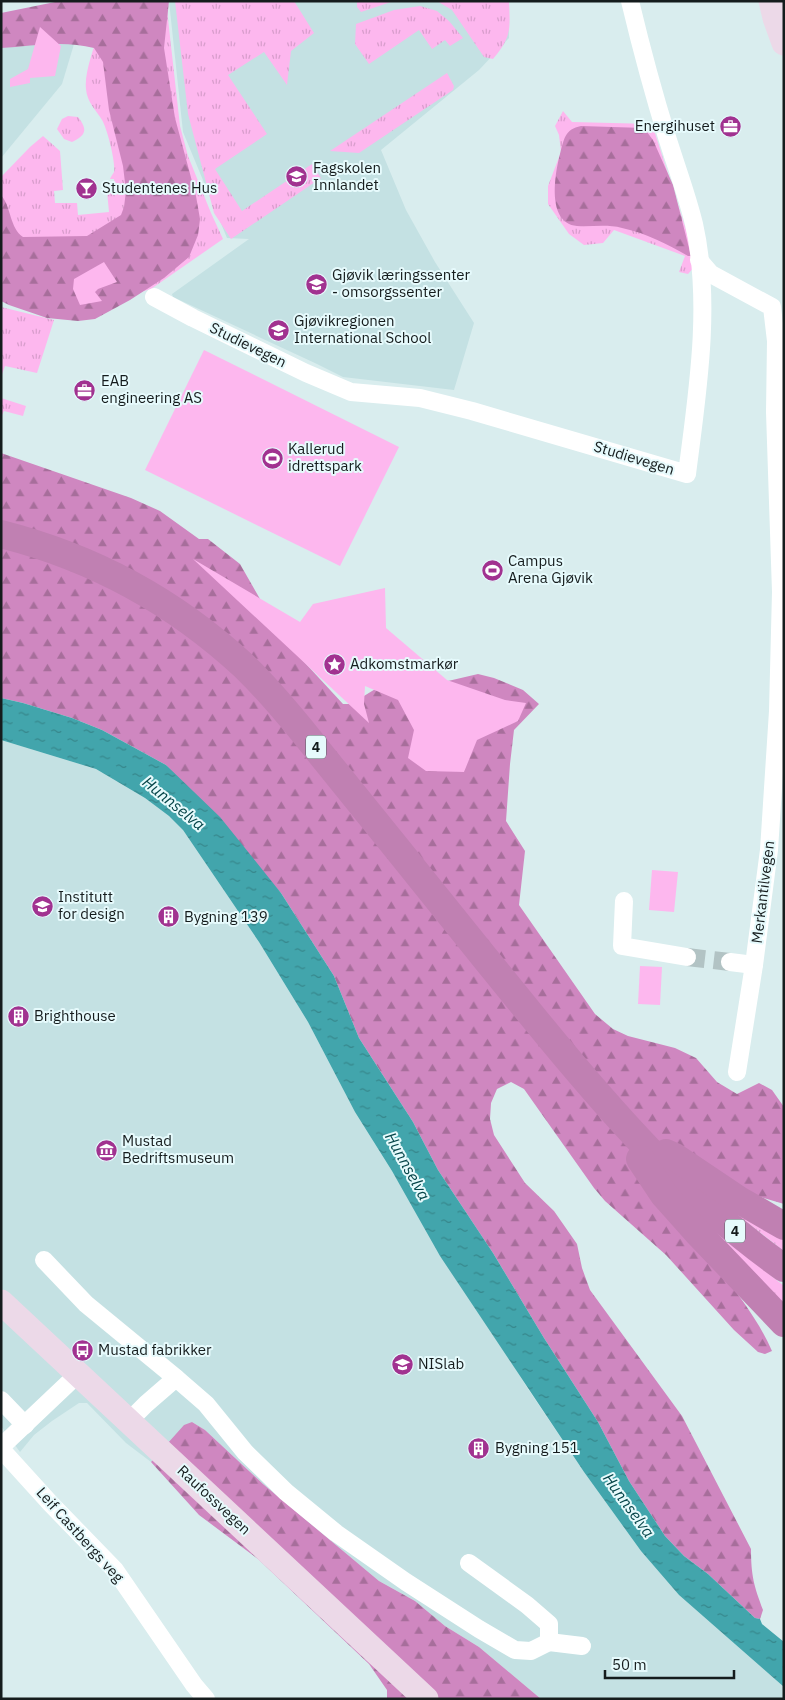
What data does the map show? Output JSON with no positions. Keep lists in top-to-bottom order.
{
  "streets": {
    "highway": ["4"],
    "main road": ["Raufossvegen"],
    "street": ["Studievegen", "Merkantilvegen", "Leif Castbergs veg"]
  },
  "crossings": [
    ["Studievegen", "Merkantilvegen"]
  ],
  "water": ["Hunnselva"],
  "places": {
    "office": ["Energihuset", "EAB engineering AS"],
    "school or university": [
      "Fagskolen Innlandet",
      "Gjøvik læringssenter - omsorgssenter",
      "Gjøvikregionen International School",
      "Institutt for design",
      "NISlab"
    ],
    "bar": ["Studentenes Hus"],
    "sports": ["Kallerud idrettspark", "Campus Arena Gjøvik"],
    "place": ["Adkomstmarkør"],
    "building": ["Bygning 139", "Brighthouse", "Bygning 151"],
    "museum": ["Mustad Bedriftsmuseum"],
    "bus stop": ["Mustad fabrikker"]
  },
  "scale_bar": "50 m"
}
